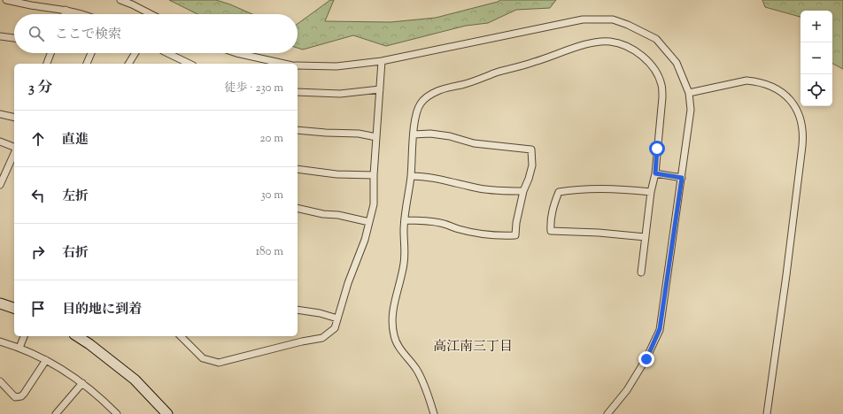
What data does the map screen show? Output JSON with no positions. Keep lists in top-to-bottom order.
{
  "districts": ["高江南三丁目"],
  "page": {
    "map_buttons": ["+", "−"],
    "search": "ここで検索",
    "heading": ["3 分", "徒歩 · 230 m"],
    "list": [
      ["直進", "20 m"],
      ["左折", "30 m"],
      ["右折", "180 m"],
      "目的地に到着"
    ]
  }
}
